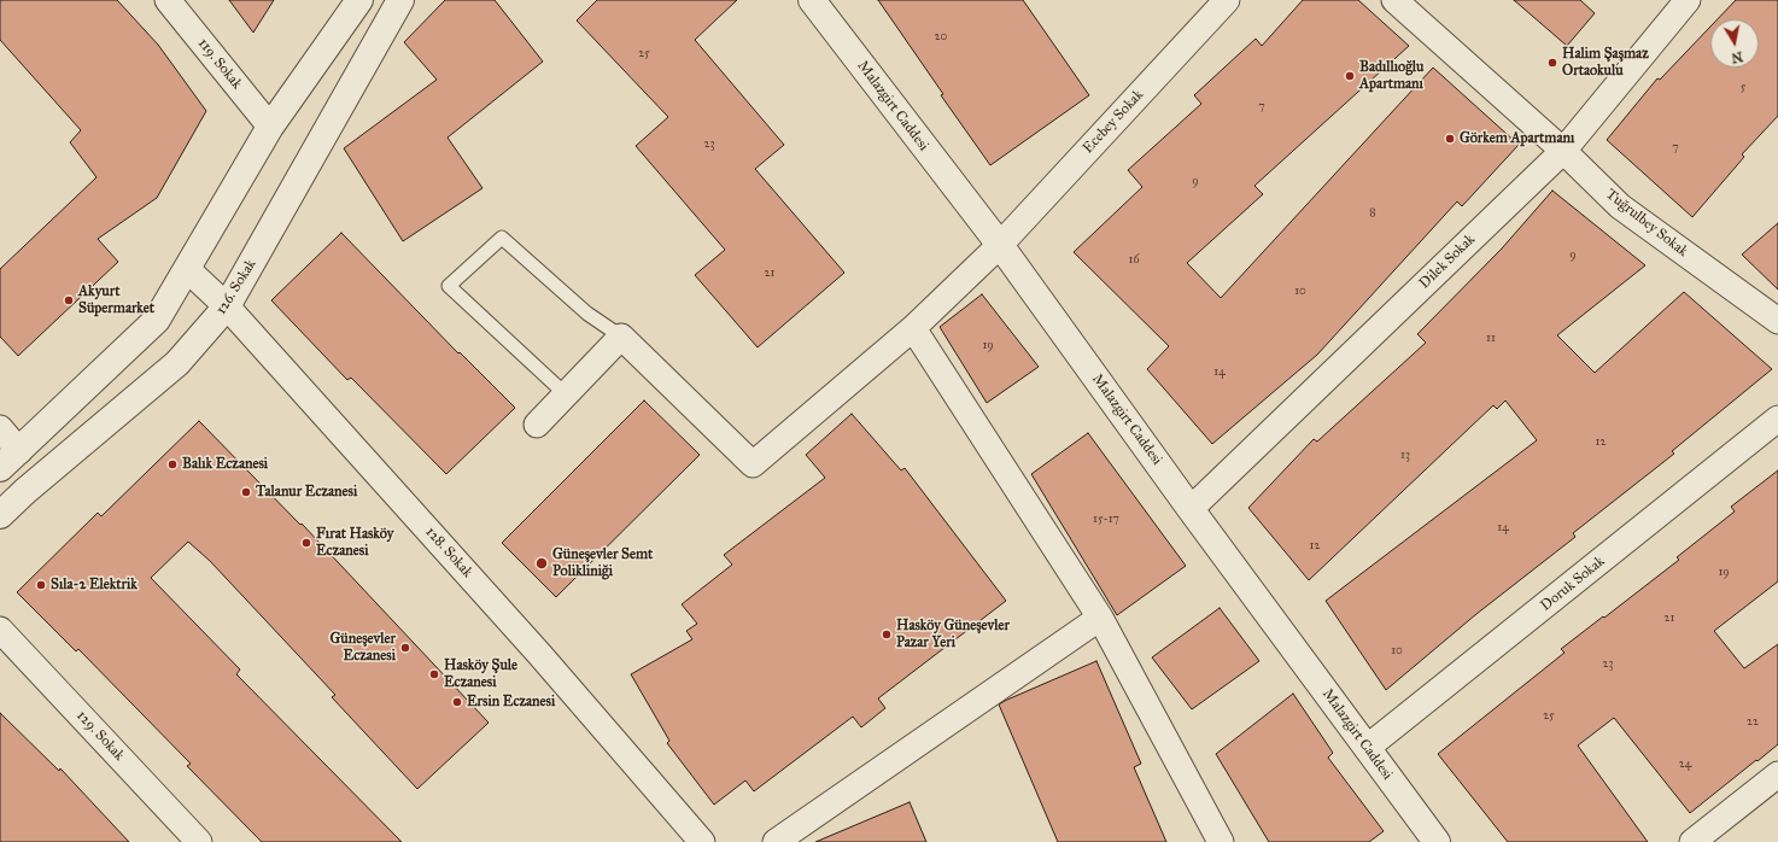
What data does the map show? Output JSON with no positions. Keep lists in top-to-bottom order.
{
  "streets": {
    "street": [
      "119. Sokak",
      "Malazgirt Caddesi",
      "Ecebey Sokak",
      "Tuğrulbey Sokak",
      "Dilek Sokak",
      "126. Sokak",
      "128. Sokak",
      "Doruk Sokak",
      "129. Sokak"
    ]
  },
  "crossings": [
    ["Malazgirt Caddesi", "Ecebey Sokak"],
    ["Malazgirt Caddesi", "Dilek Sokak"],
    ["Malazgirt Caddesi", "Doruk Sokak"],
    ["Tuğrulbey Sokak", "Dilek Sokak"],
    ["126. Sokak", "128. Sokak"]
  ],
  "places": [
    "Halim Şaşmaz Ortaokulu",
    "Badıllıoğlu Apartmanı",
    "Görkem Apartmanı",
    "Akyurt Süpermarket",
    "Balık Eczanesi",
    "Talanur Eczanesi",
    "Fırat Hasköy Eczanesi",
    "Güneşevler Semt Polikliniği",
    "Sıla-2 Elektrik",
    "Hasköy Güneşevler Pazar Yeri",
    "Güneşevler Eczanesi",
    "Hasköy Şule Eczanesi",
    "Ersin Eczanesi"
  ],
  "house_numbers": [
    "20",
    "25",
    "5",
    "7",
    "23",
    "7",
    "9",
    "8",
    "9",
    "16",
    "21",
    "10",
    "11",
    "19",
    "14",
    "12",
    "13",
    "15-17",
    "14",
    "12",
    "19",
    "21",
    "10",
    "23",
    "25",
    "22",
    "24"
  ],
  "north": "bottom"
}
